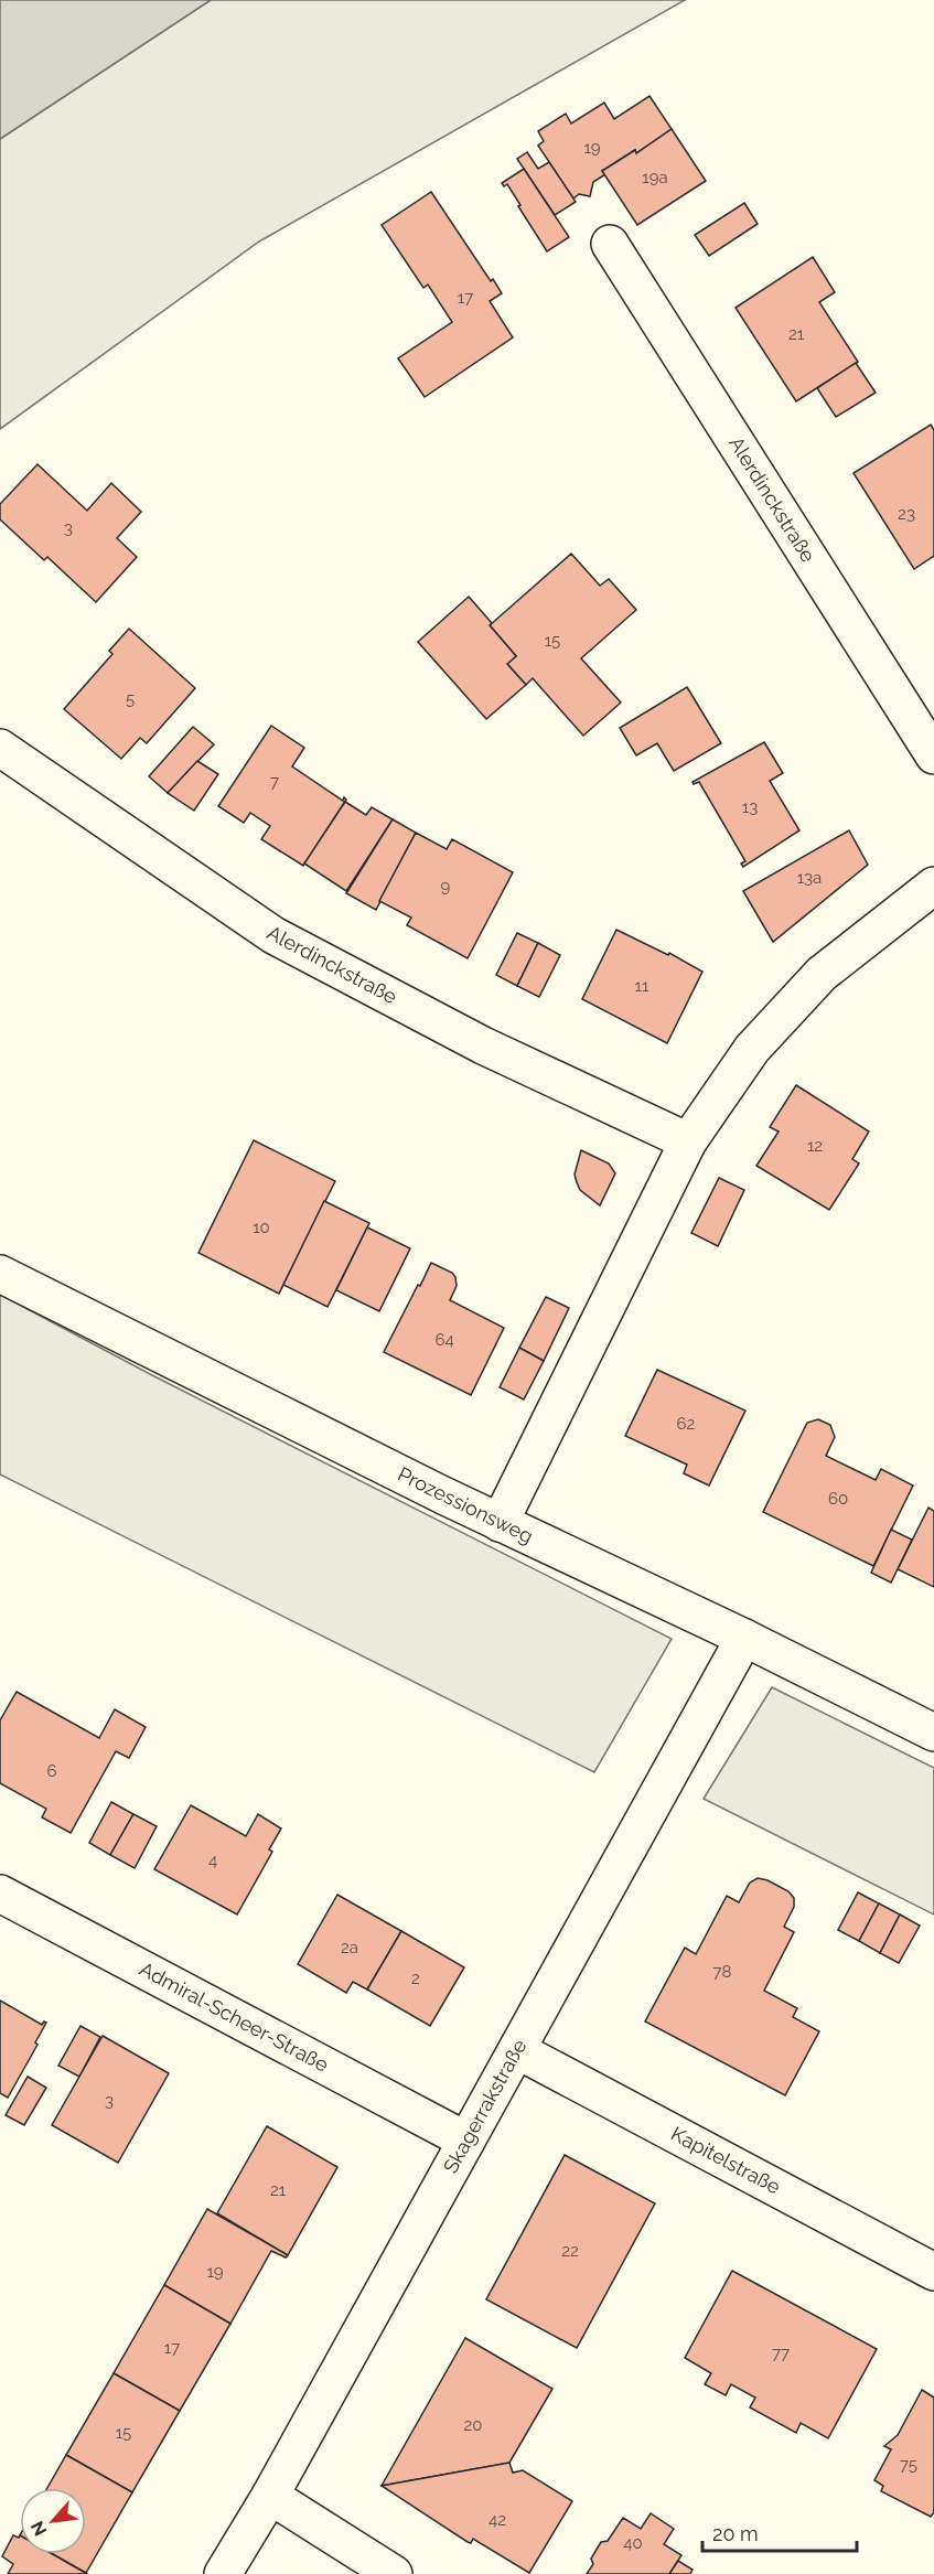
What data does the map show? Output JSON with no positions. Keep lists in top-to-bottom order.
{
  "streets": {
    "street": [
      "Alerdinckstraße",
      "Prozessionsweg",
      "Admiral-Scheer-Straße",
      "Skagerrakstraße",
      "Kapitelstraße"
    ]
  },
  "crossings": [
    ["Prozessionsweg", "Skagerrakstraße"],
    ["Admiral-Scheer-Straße", "Skagerrakstraße"],
    ["Skagerrakstraße", "Kapitelstraße"]
  ],
  "house_numbers": [
    "19",
    "19a",
    "17",
    "21",
    "23",
    "3",
    "15",
    "5",
    "7",
    "13",
    "13a",
    "9",
    "11",
    "12",
    "10",
    "64",
    "62",
    "60",
    "6",
    "4",
    "2a",
    "78",
    "2",
    "3",
    "21",
    "22",
    "19",
    "17",
    "77",
    "20",
    "15",
    "75",
    "42",
    "40"
  ],
  "scale_bar": "20 m",
  "north": "bottom left"
}
